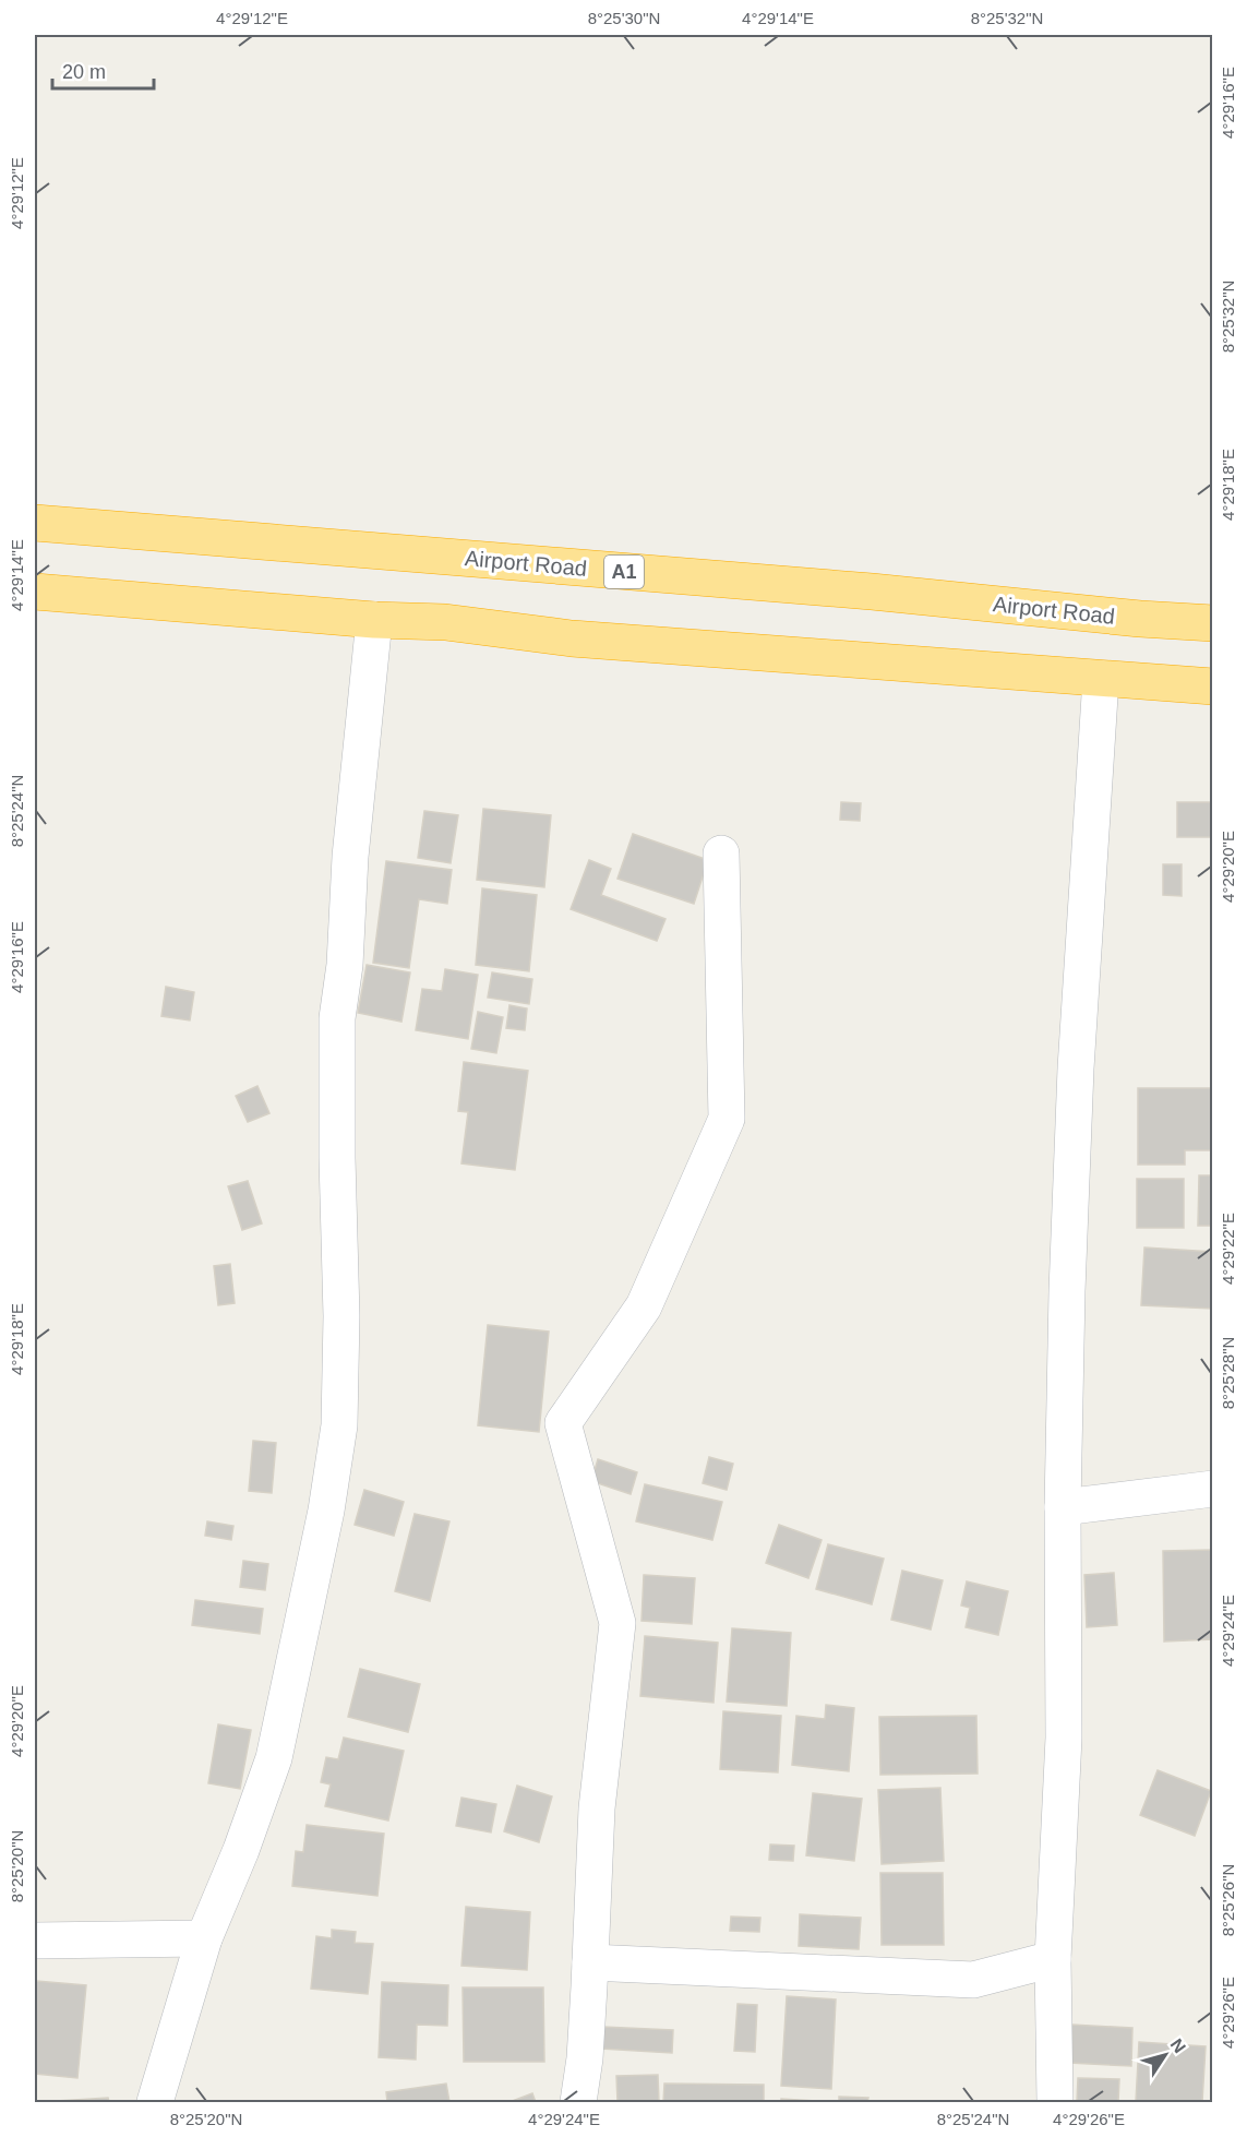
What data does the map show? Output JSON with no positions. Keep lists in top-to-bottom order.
{
  "streets": {
    "highway": ["Airport Road", "A1"]
  },
  "scale_bar": "20 m",
  "north": "top right",
  "coordinates": [
    "4°29'12\"E",
    "8°25'30\"N",
    "4°29'14\"E",
    "8°25'32\"N",
    "4°29'16\"E",
    "4°29'18\"E",
    "8°25'24\"N",
    "4°29'20\"E",
    "4°29'22\"E",
    "8°25'28\"N",
    "4°29'24\"E",
    "8°25'20\"N",
    "8°25'26\"N",
    "4°29'26\"E"
  ]
}
